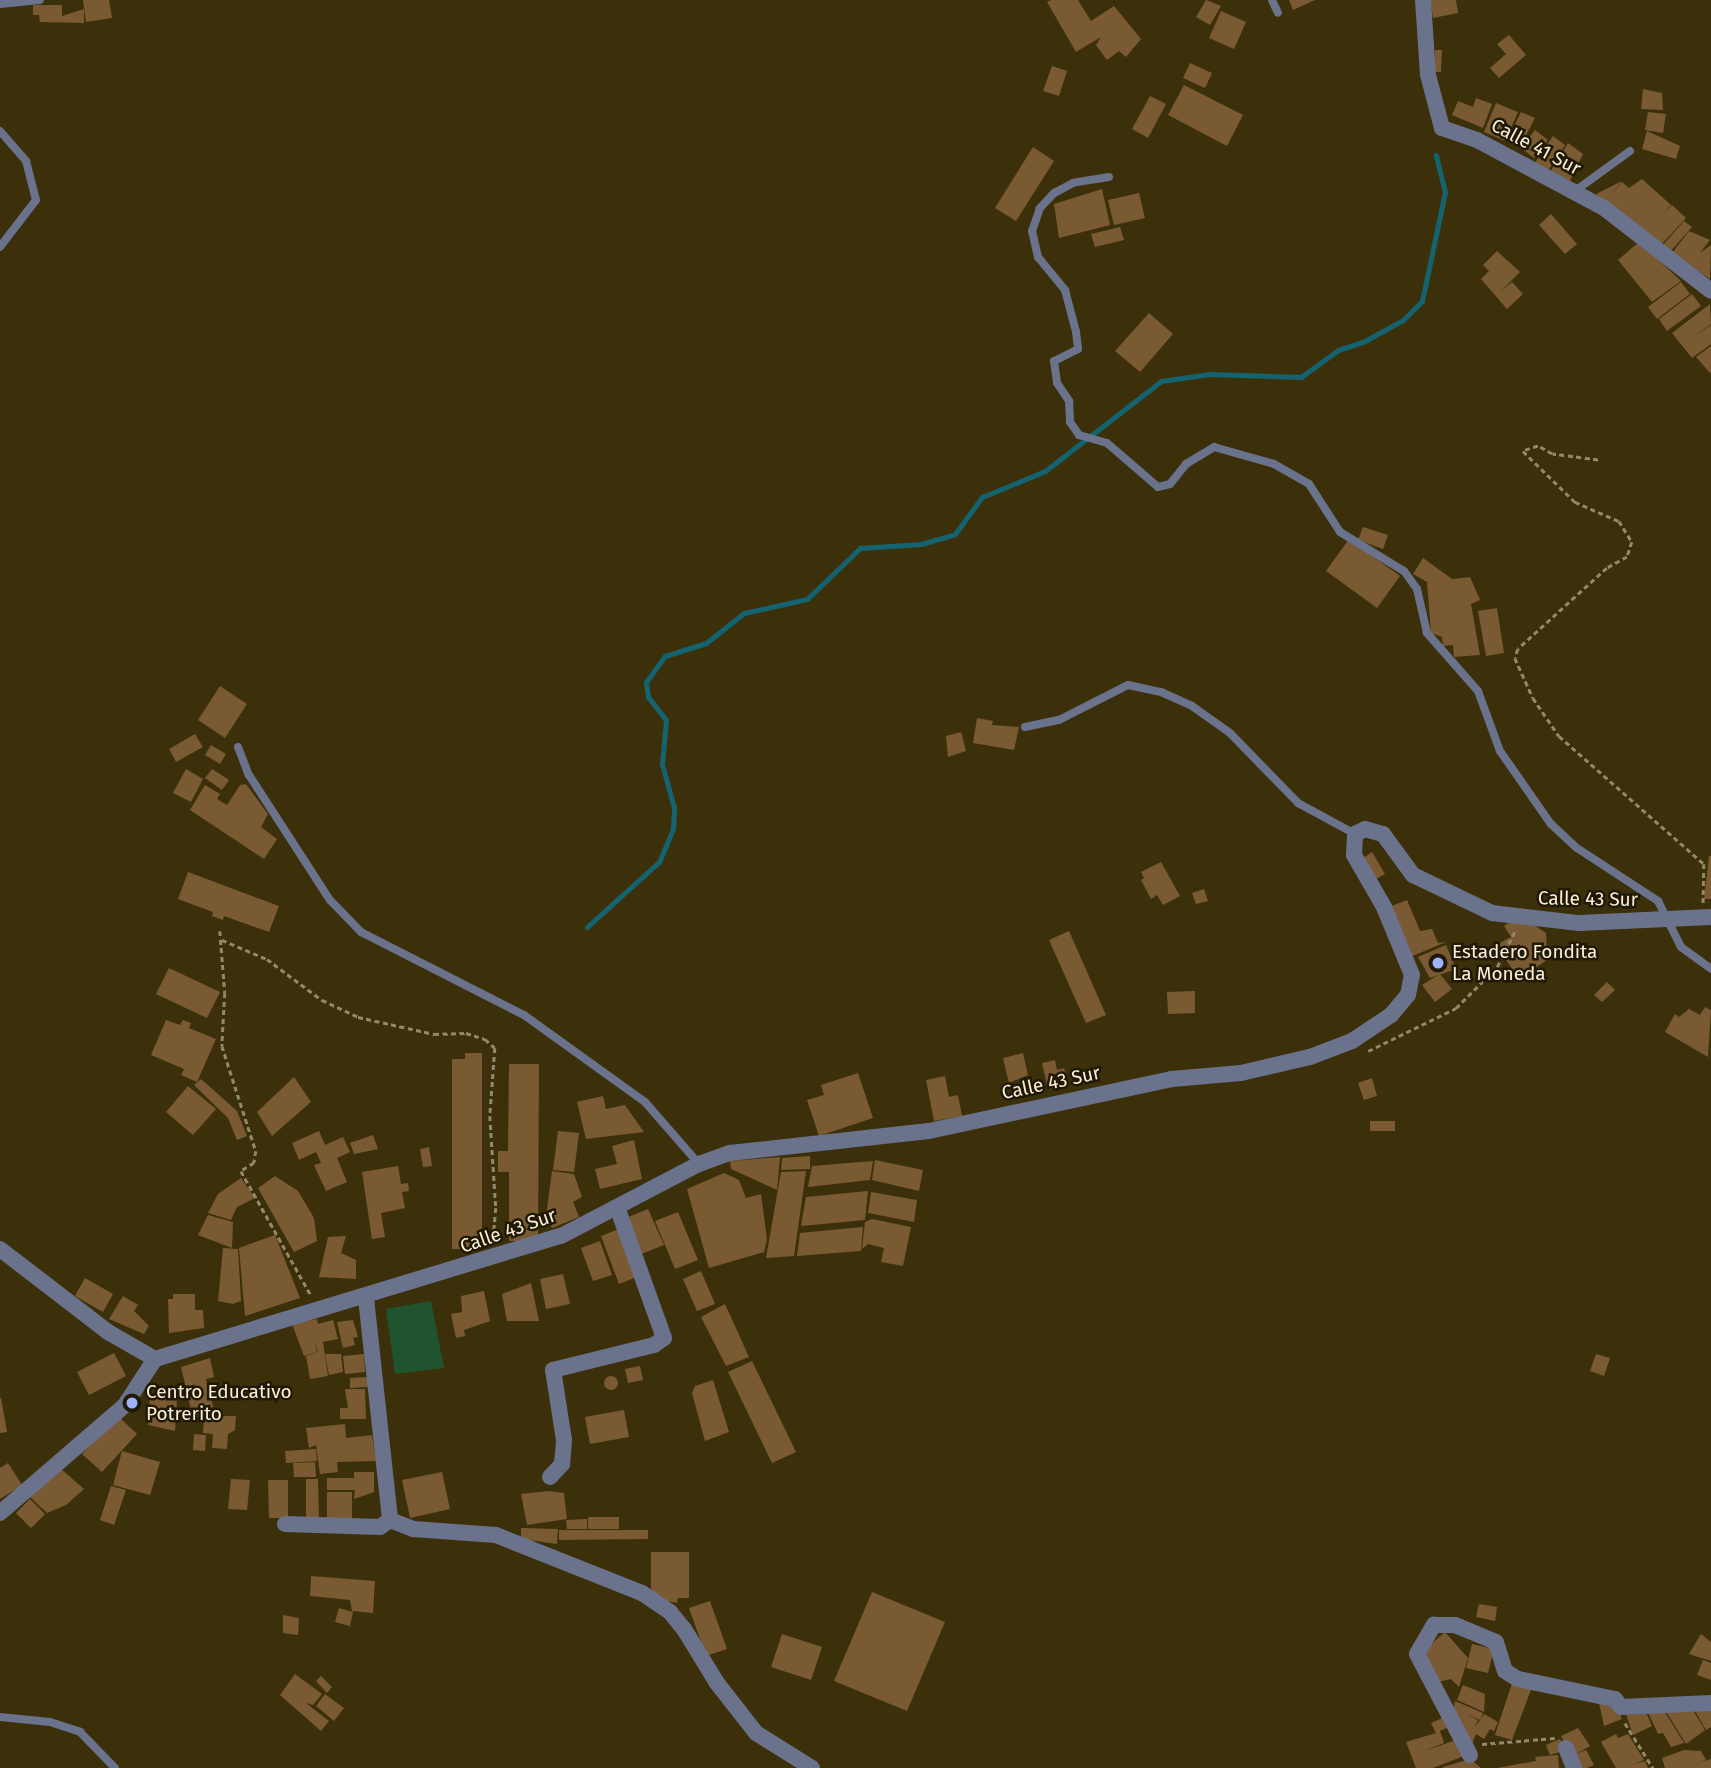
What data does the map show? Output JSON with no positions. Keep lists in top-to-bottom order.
{
  "streets": {
    "street": ["Calle 41 Sur", "Calle 43 Sur"]
  },
  "places": ["Estadero Fondita La Moneda", "Centro Educativo Potrerito"]
}
